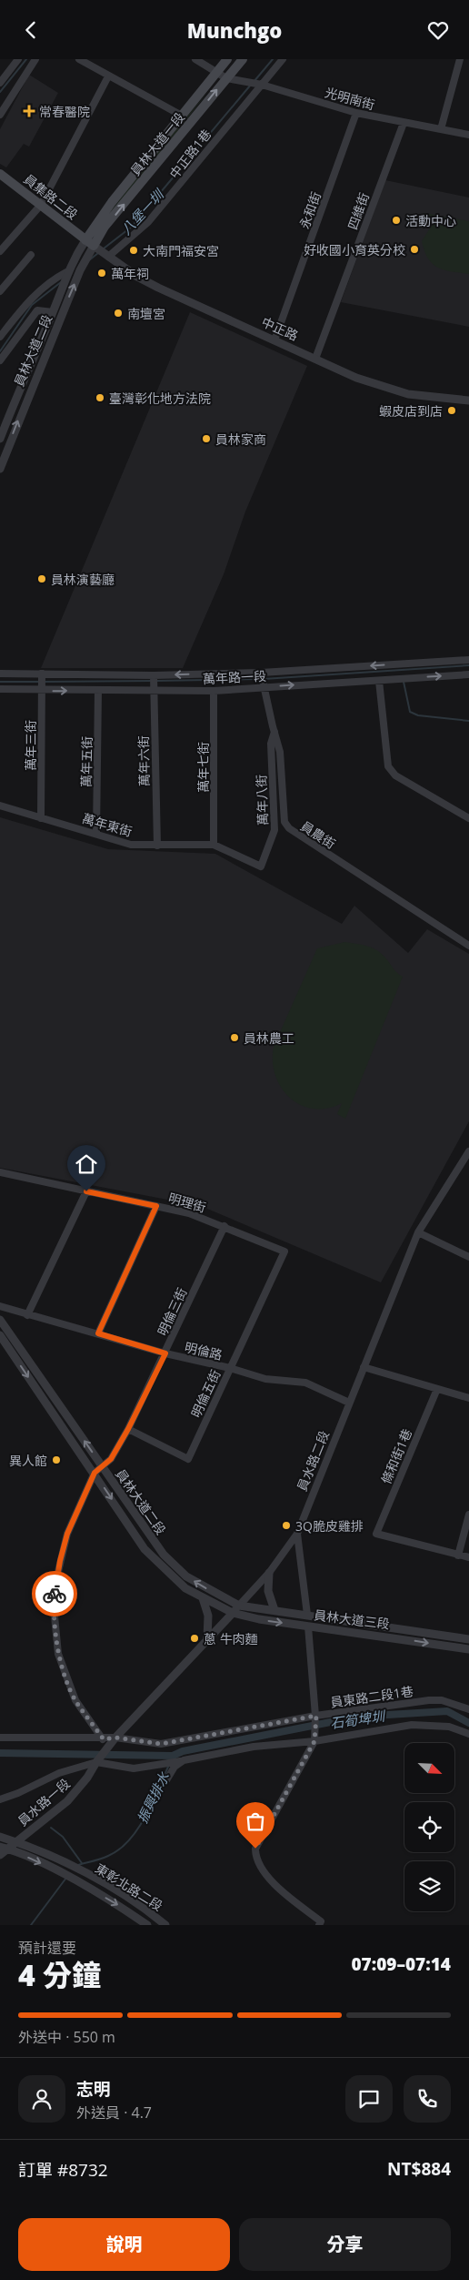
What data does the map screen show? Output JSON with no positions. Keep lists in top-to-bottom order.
{
  "streets": {
    "main road": ["員林大道一段", "員集路二段"],
    "street": [
      "光明南街",
      "中正路1巷",
      "永和街",
      "四維街",
      "中正路",
      "員林大道二段",
      "萬年路一段",
      "萬年三街",
      "萬年六街",
      "萬年五街",
      "萬年七街",
      "萬年八街",
      "萬年東街",
      "員農街",
      "明理街",
      "明倫三街",
      "明倫路",
      "明倫五街",
      "條和街1巷",
      "員水路二段",
      "員林大道三段",
      "員東路二段1巷",
      "員水路一段",
      "東彰北路二段"
    ]
  },
  "crossings": [
    ["光明南街", "員林大道一段"],
    ["光明南街", "中正路1巷"],
    ["光明南街", "永和街"],
    ["光明南街", "四維街"],
    ["員林大道一段", "員集路二段"],
    ["員林大道一段", "中正路"],
    ["員林大道一段", "員林大道二段"],
    ["中正路1巷", "中正路"],
    ["員集路二段", "中正路"],
    ["員集路二段", "員林大道二段"],
    ["永和街", "中正路"],
    ["四維街", "中正路"],
    ["中正路", "員林大道二段"],
    ["員林大道二段", "明倫三街"],
    ["員林大道二段", "員水路二段"],
    ["員林大道二段", "員林大道三段"],
    ["萬年路一段", "萬年三街"],
    ["萬年路一段", "萬年六街"],
    ["萬年路一段", "萬年五街"],
    ["萬年路一段", "萬年七街"],
    ["萬年路一段", "員農街"],
    ["萬年三街", "萬年東街"],
    ["萬年六街", "萬年東街"],
    ["萬年五街", "萬年東街"],
    ["萬年七街", "萬年東街"],
    ["萬年八街", "萬年東街"],
    ["萬年八街", "員農街"],
    ["明理街", "明倫三街"],
    ["明理街", "明倫五街"],
    ["明倫三街", "明倫路"],
    ["明倫三街", "明倫五街"],
    ["明倫路", "明倫五街"],
    ["明倫路", "員水路二段"],
    ["員水路二段", "員林大道三段"],
    ["員水路二段", "員東路二段1巷"],
    ["員水路二段", "員水路一段"],
    ["員東路二段1巷", "員水路一段"],
    ["員水路一段", "東彰北路二段"]
  ],
  "water": ["八堡一圳", "石筍埤圳", "振興排水"],
  "places": {
    "health": ["常春醫院"],
    "other": [
      "活動中心",
      "好收國小育英分校",
      "大南門福安宮",
      "萬年祠",
      "南壇宮",
      "臺灣彰化地方法院",
      "蝦皮店到店",
      "員林家商",
      "員林演藝廳",
      "員林農工",
      "異人館",
      "3Q脆皮雞排",
      "蔥 牛肉麵"
    ]
  },
  "north": "bottom right",
  "page": {
    "header": "Munchgo",
    "heading": ["4 分鐘", "預計還要", "07:09–07:14"],
    "panel": [
      "志明",
      "外送員 · 4.7",
      "訂單 #8732",
      "NT$884"
    ],
    "bar": "外送中 · 550 m",
    "buttons": ["說明", "分享"]
  }
}
